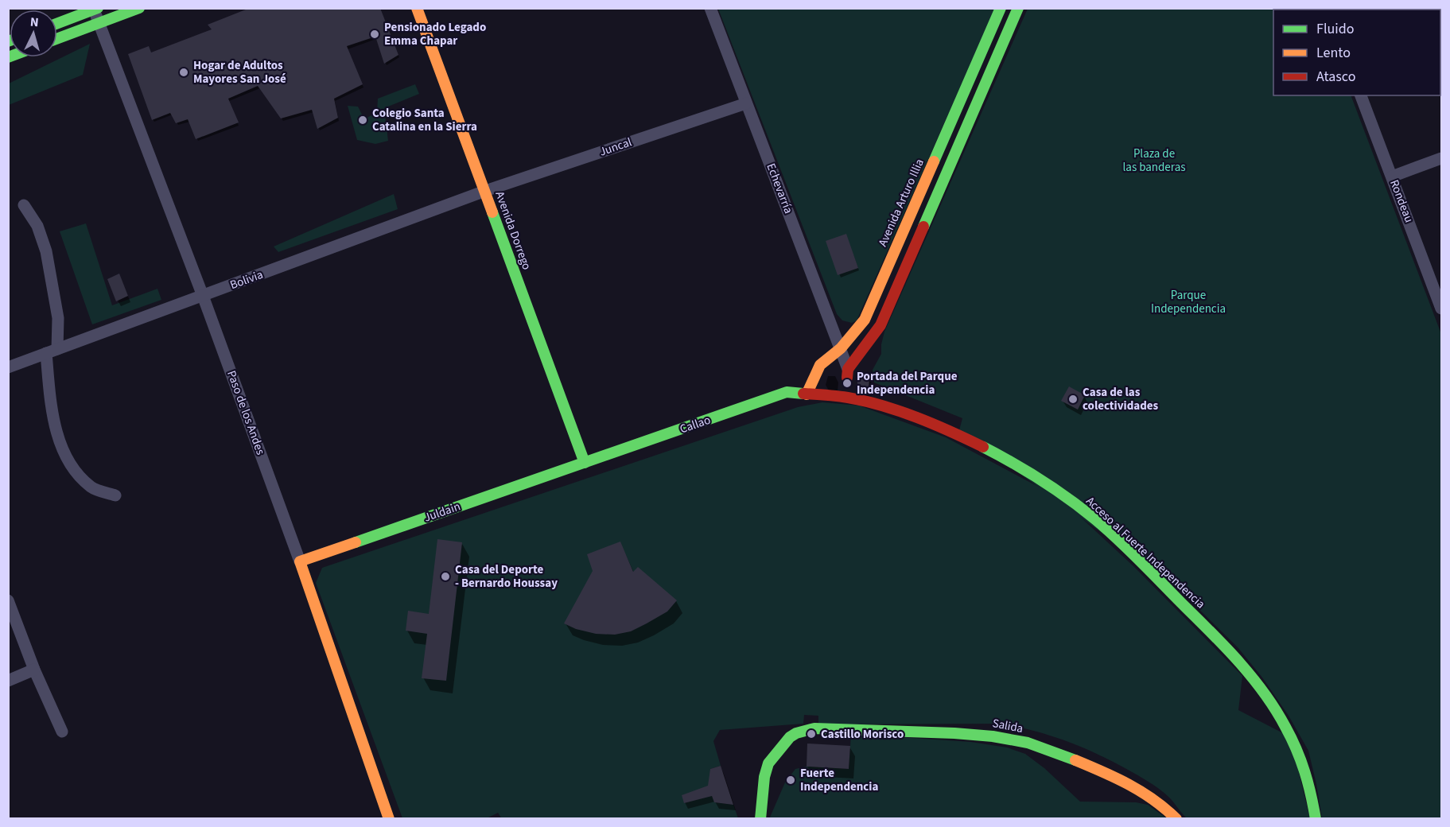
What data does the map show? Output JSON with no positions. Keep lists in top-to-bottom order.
{
  "streets": {
    "street": [
      "Juncal",
      "Echevarría",
      "Rondeau",
      "Avenida Arturo Illia",
      "Avenida Dorrego",
      "Bolivia",
      "Paso de los Andes",
      "Callao",
      "Juldain",
      "Acceso al Fuerte Independencia",
      "Salida"
    ]
  },
  "crossings": [
    ["Juncal", "Echevarría"],
    ["Juncal", "Avenida Dorrego"],
    ["Juncal", "Bolivia"],
    ["Echevarría", "Avenida Arturo Illia"],
    ["Echevarría", "Acceso al Fuerte Independencia"],
    ["Avenida Arturo Illia", "Callao"],
    ["Avenida Arturo Illia", "Acceso al Fuerte Independencia"],
    ["Avenida Dorrego", "Bolivia"],
    ["Avenida Dorrego", "Callao"],
    ["Avenida Dorrego", "Juldain"],
    ["Bolivia", "Paso de los Andes"],
    ["Paso de los Andes", "Juldain"],
    ["Callao", "Juldain"],
    ["Callao", "Acceso al Fuerte Independencia"]
  ],
  "parks": ["Plaza de las banderas", "Parque Independencia"],
  "places": [
    "Pensionado Legado Emma Chapar",
    "Hogar de Adultos Mayores San José",
    "Colegio Santa Catalina en la Sierra",
    "Portada del Parque Independencia",
    "Casa de las colectividades",
    "Casa del Deporte - Bernardo Houssay",
    "Castillo Morisco",
    "Fuerte Independencia"
  ],
  "legend": ["Fluido", "Lento", "Atasco"],
  "north": "top"
}
